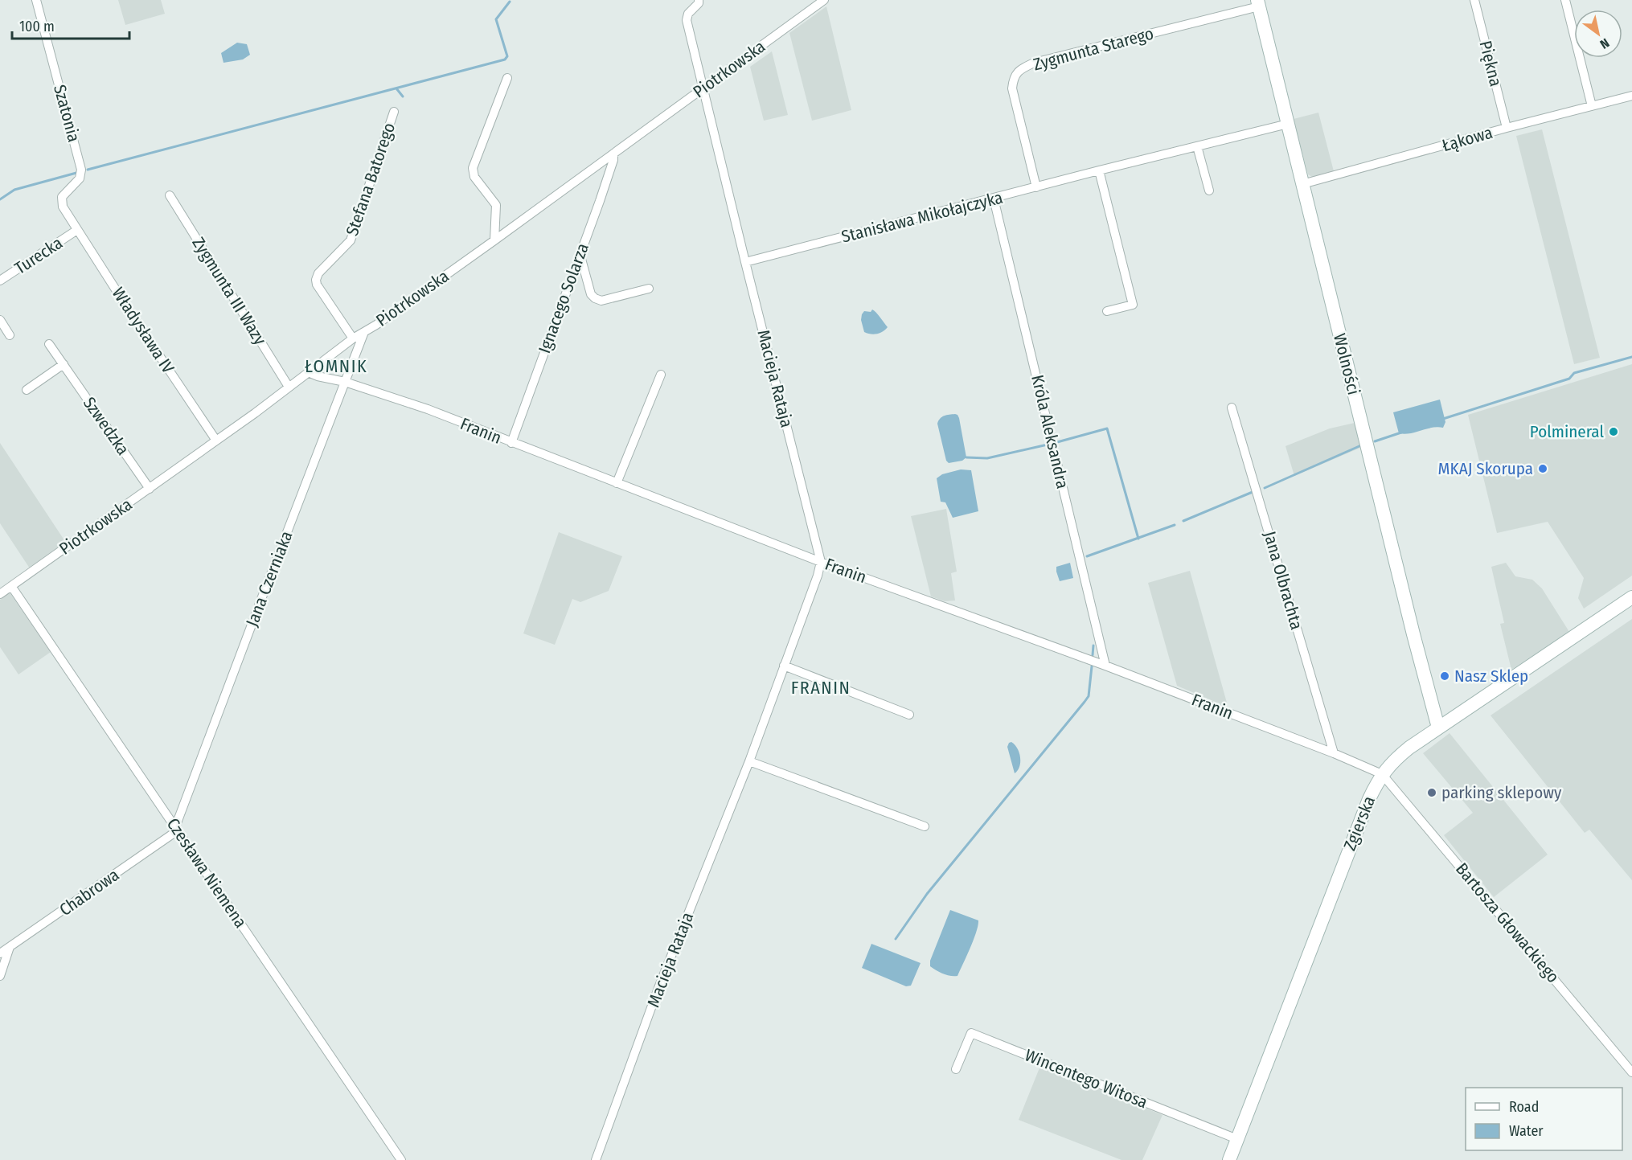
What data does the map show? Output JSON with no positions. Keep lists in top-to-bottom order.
{
  "streets": {
    "street": [
      "Zygmunta Starego",
      "Piękna",
      "Piotrkowska",
      "Szatonia",
      "Łąkowa",
      "Stefana Batorego",
      "Stanisława Mikołajczyka",
      "Turecka",
      "Zygmunta III Wazy",
      "Ignacego Solarza",
      "Władysława IV",
      "Wolności",
      "Macieja Rataja",
      "Szwedzka",
      "Franin",
      "Króla Aleksandra",
      "Jana Czerniaka",
      "Jana Olbrachta",
      "Zgierska",
      "Czesława Niemena",
      "Chabrowa",
      "Bartosza Głowackiego",
      "Wincentego Witosa"
    ]
  },
  "crossings": [
    ["Zygmunta Starego", "Stanisława Mikołajczyka"],
    ["Zygmunta Starego", "Wolności"],
    ["Piękna", "Łąkowa"],
    ["Piotrkowska", "Stefana Batorego"],
    ["Piotrkowska", "Zygmunta III Wazy"],
    ["Piotrkowska", "Ignacego Solarza"],
    ["Piotrkowska", "Władysława IV"],
    ["Piotrkowska", "Macieja Rataja"],
    ["Piotrkowska", "Szwedzka"],
    ["Piotrkowska", "Franin"],
    ["Piotrkowska", "Jana Czerniaka"],
    ["Piotrkowska", "Czesława Niemena"],
    ["Szatonia", "Władysława IV"],
    ["Łąkowa", "Wolności"],
    ["Stanisława Mikołajczyka", "Wolności"],
    ["Stanisława Mikołajczyka", "Macieja Rataja"],
    ["Stanisława Mikołajczyka", "Króla Aleksandra"],
    ["Turecka", "Władysława IV"],
    ["Ignacego Solarza", "Franin"],
    ["Wolności", "Zgierska"],
    ["Macieja Rataja", "Franin"],
    ["Franin", "Króla Aleksandra"],
    ["Franin", "Jana Czerniaka"],
    ["Franin", "Jana Olbrachta"],
    ["Franin", "Zgierska"],
    ["Franin", "Bartosza Głowackiego"],
    ["Jana Czerniaka", "Czesława Niemena"],
    ["Jana Czerniaka", "Chabrowa"],
    ["Zgierska", "Bartosza Głowackiego"],
    ["Zgierska", "Wincentego Witosa"],
    ["Czesława Niemena", "Chabrowa"]
  ],
  "districts": ["ŁOMNIK", "FRANIN"],
  "places": [
    "Polmineral",
    "MKAJ Skorupa",
    "Nasz Sklep",
    "parking sklepowy"
  ],
  "legend": ["Road", "Water"],
  "scale_bar": "100 m",
  "north": "bottom right"
}
